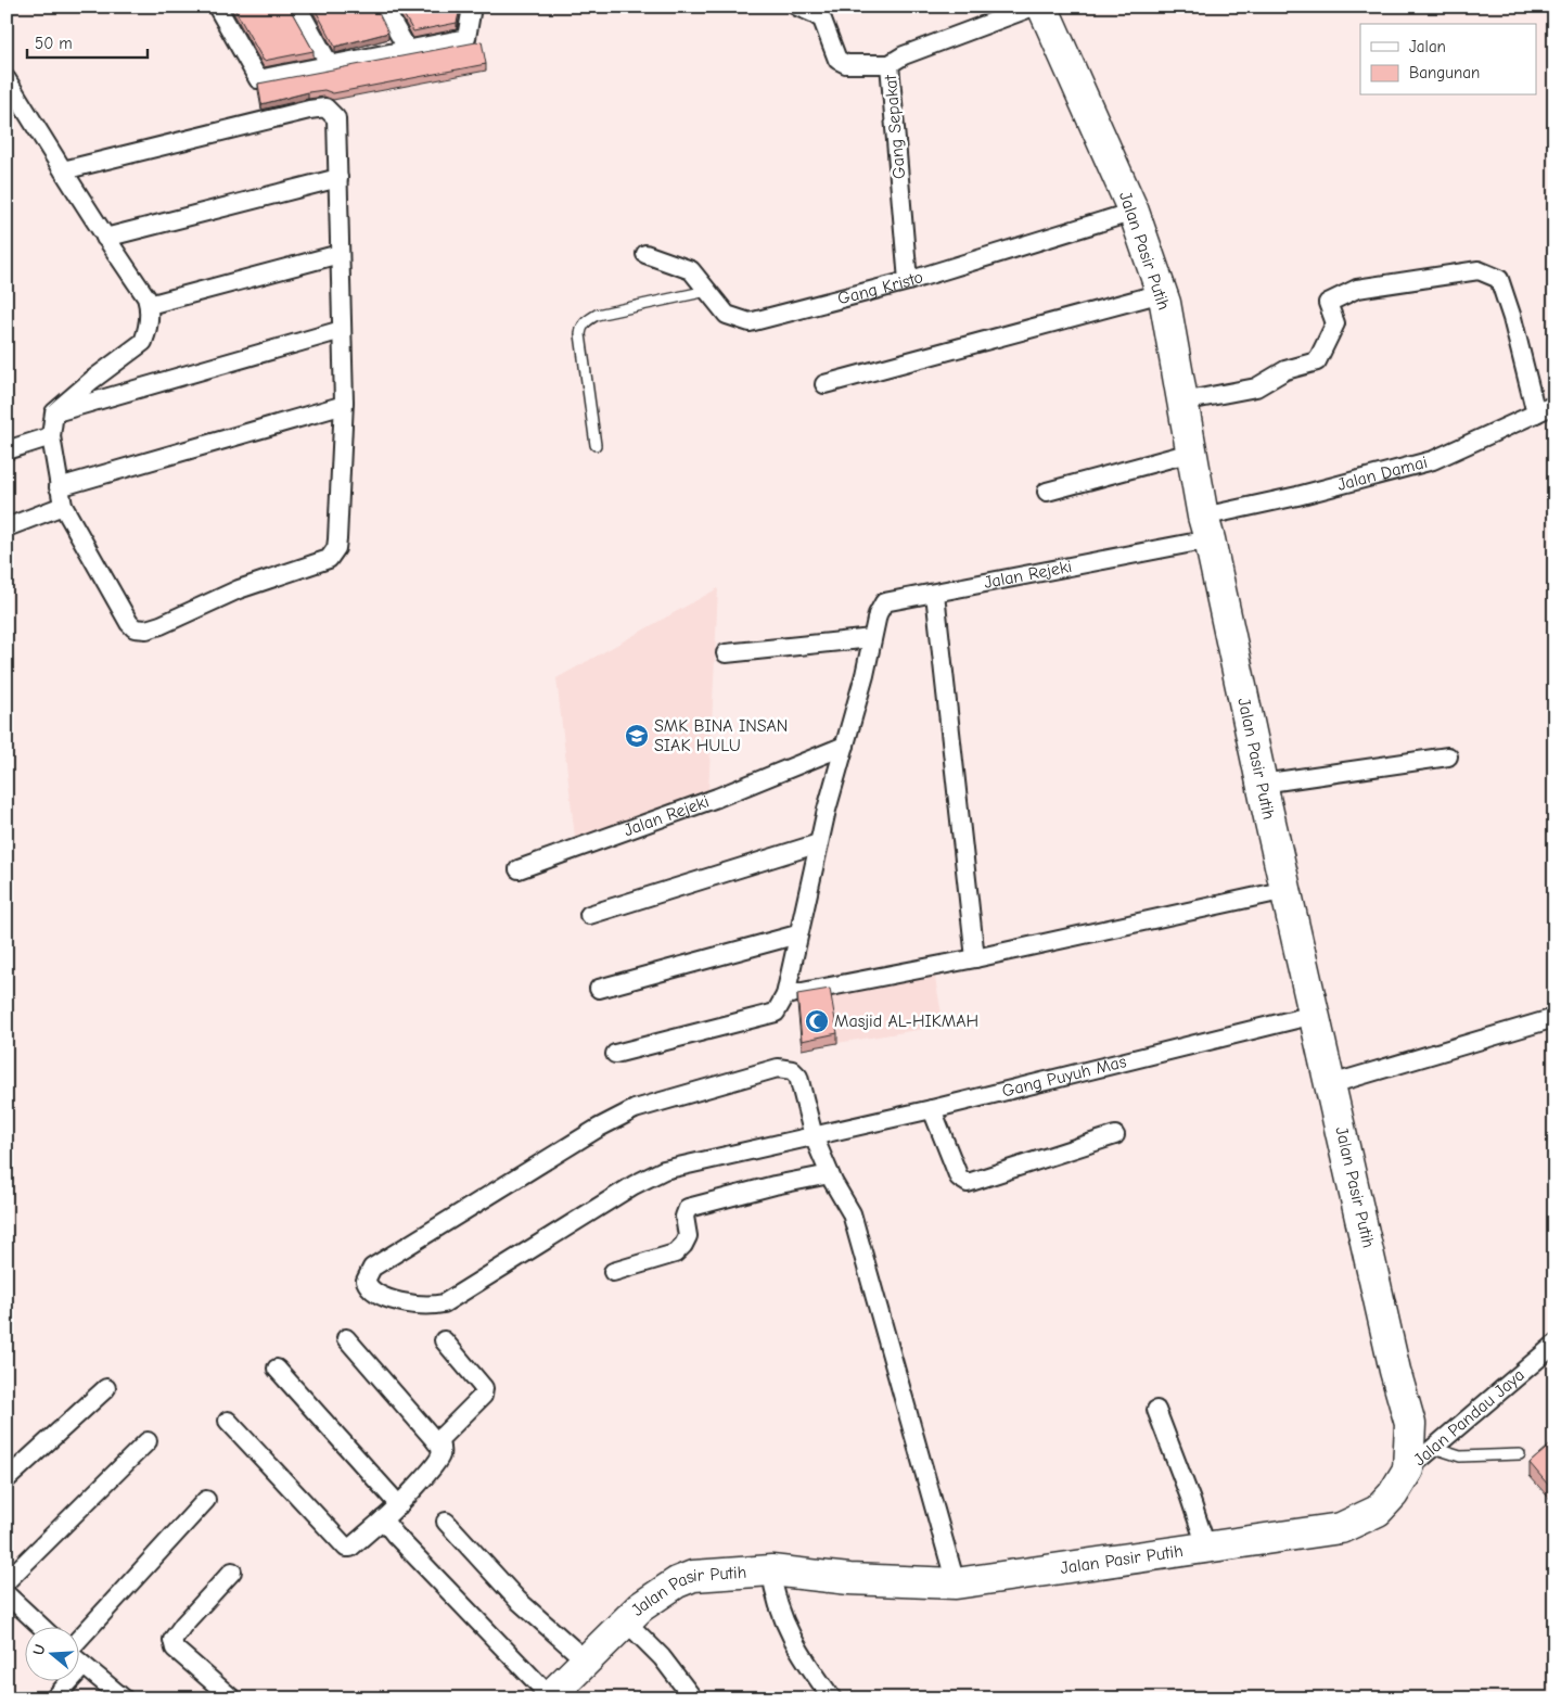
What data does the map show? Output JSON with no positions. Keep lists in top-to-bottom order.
{
  "streets": {
    "highway": ["Jalan Pasir Putih"],
    "street": [
      "Gang Sepakat",
      "Gang Kristo",
      "Jalan Damai",
      "Jalan Rejeki",
      "Gang Puyuh Mas",
      "Jalan Pandau Jaya"
    ]
  },
  "crossings": [
    ["Gang Sepakat", "Gang Kristo"],
    ["Jalan Pasir Putih", "Gang Kristo"],
    ["Jalan Pasir Putih", "Jalan Damai"],
    ["Jalan Pasir Putih", "Jalan Rejeki"],
    ["Jalan Pasir Putih", "Gang Puyuh Mas"],
    ["Jalan Pasir Putih", "Jalan Pandau Jaya"],
    ["Jalan Damai", "Jalan Rejeki"]
  ],
  "places": {
    "school or university": ["SMK BINA INSAN SIAK HULU"],
    "mosque": ["Masjid AL-HIKMAH"]
  },
  "legend": ["Jalan", "Bangunan"],
  "scale_bar": "50 m",
  "north": "left"
}
